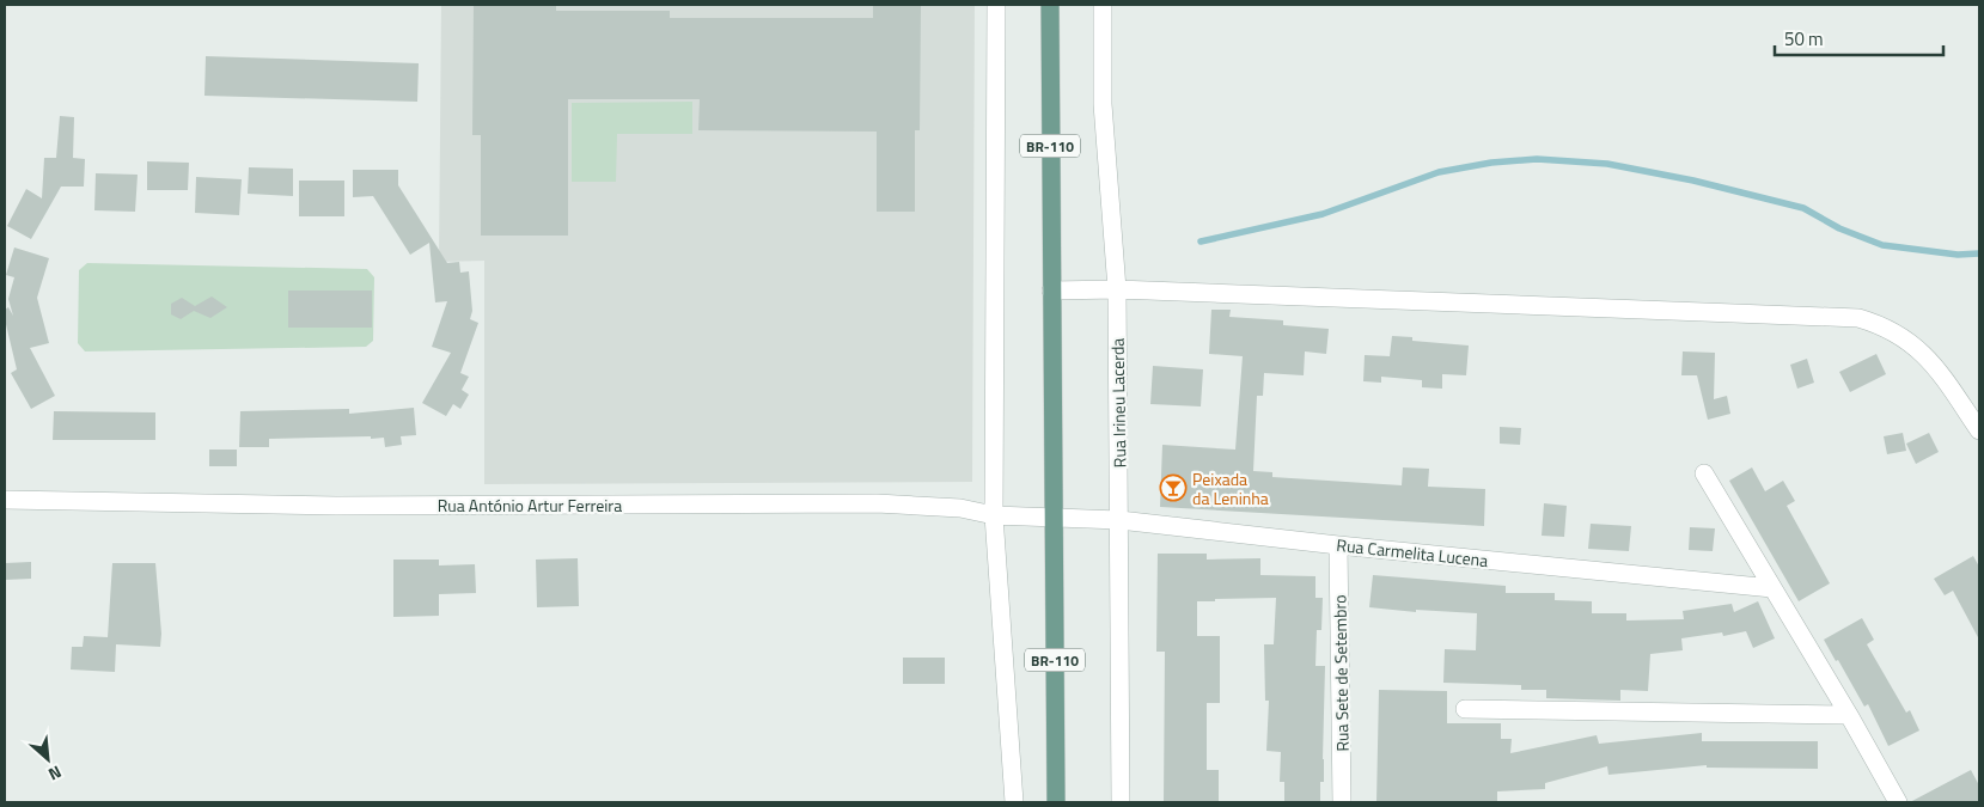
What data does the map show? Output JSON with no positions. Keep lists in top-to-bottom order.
{
  "streets": {
    "main road": ["BR-110"],
    "street": [
      "Rua Irineu Lacerda",
      "Rua António Artur Ferreira",
      "Rua Carmelita Lucena",
      "Rua Sete de Setembro"
    ]
  },
  "crossings": [
    ["BR-110", "Rua António Artur Ferreira"],
    ["BR-110", "Rua Carmelita Lucena"],
    ["Rua Irineu Lacerda", "Rua Carmelita Lucena"],
    ["Rua António Artur Ferreira", "Rua Carmelita Lucena"],
    ["Rua Carmelita Lucena", "Rua Sete de Setembro"]
  ],
  "places": {
    "bar": ["Peixada da Leninha"]
  },
  "scale_bar": "50 m",
  "north": "bottom right"
}
